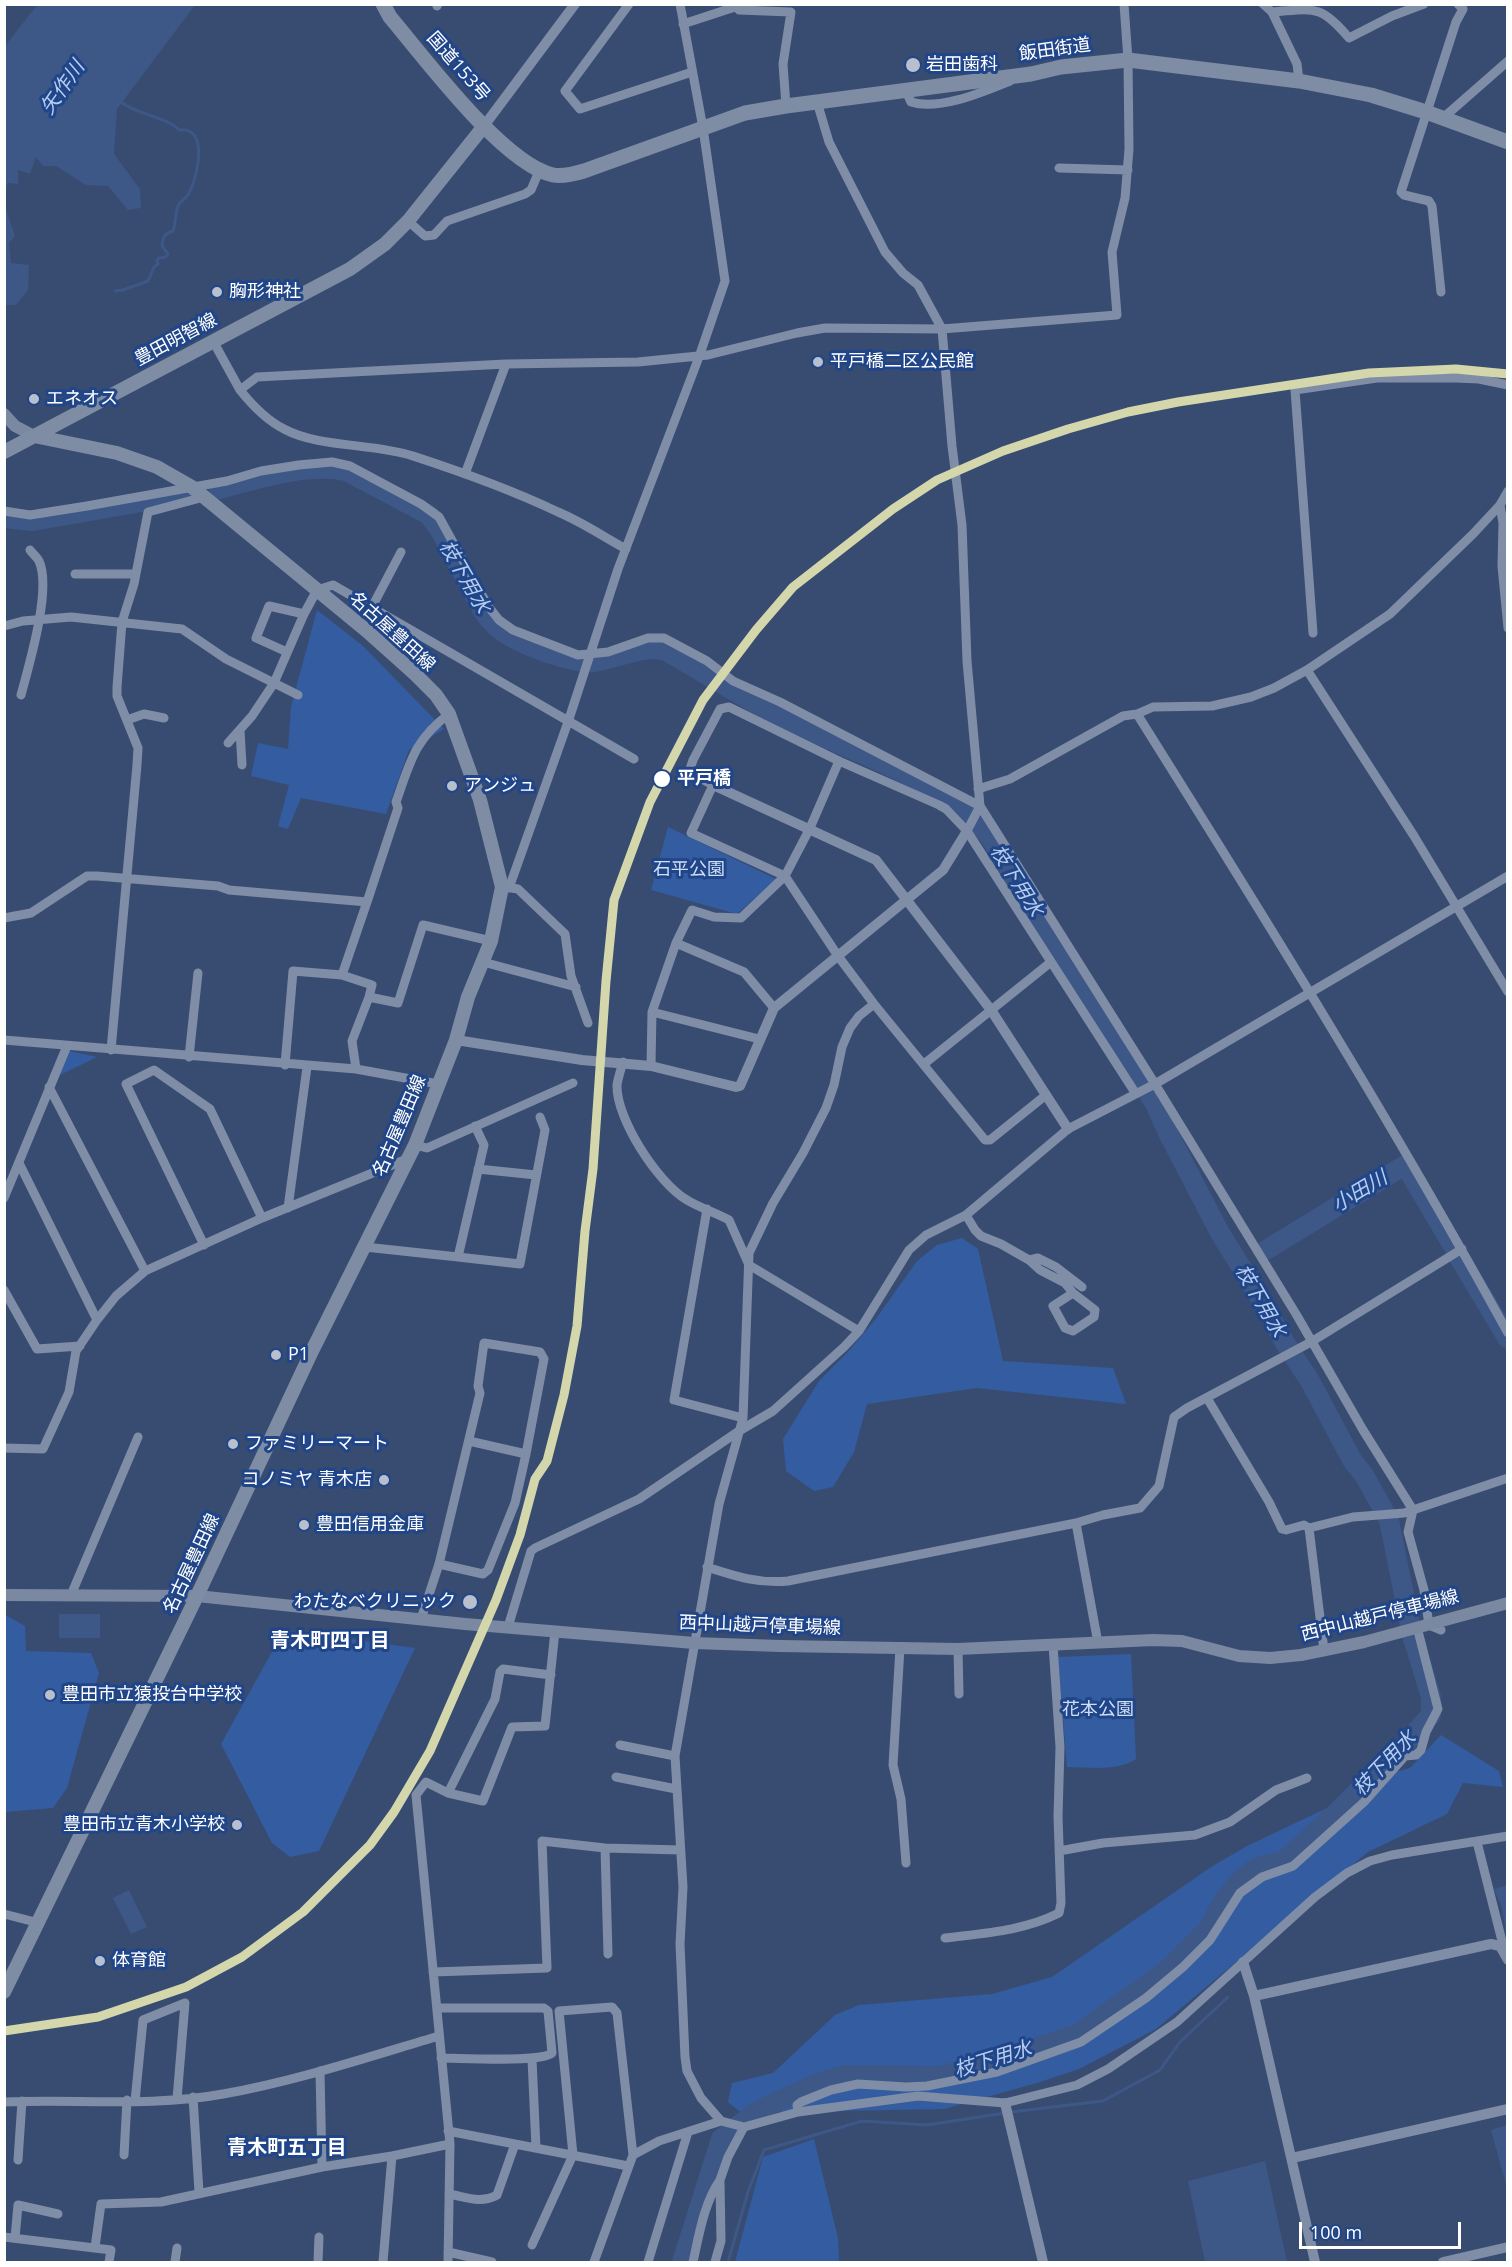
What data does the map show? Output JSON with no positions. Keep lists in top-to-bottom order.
{
  "streets": {
    "highway": ["飯田街道", "国道153号"],
    "main road": ["豊田明智線", "名古屋豊田線", "西中山越戸停車場線"]
  },
  "crossings": [
    ["飯田街道", "国道153号"],
    ["飯田街道", "豊田明智線"],
    ["国道153号", "豊田明智線"],
    ["豊田明智線", "名古屋豊田線"],
    ["名古屋豊田線", "西中山越戸停車場線"]
  ],
  "districts": ["青木町四丁目", "青木町五丁目"],
  "water": ["矢作川", "枝下用水", "小田川"],
  "parks": ["石平公園", "花本公園"],
  "places": [
    "岩田歯科",
    "胸形神社",
    "平戸橋二区公民館",
    "エネオス",
    "平戸橋",
    "アンジュ",
    "P1",
    "ファミリーマート",
    "コノミヤ 青木店",
    "豊田信用金庫",
    "わたなべクリニック",
    "豊田市立猿投台中学校",
    "豊田市立青木小学校",
    "体育館"
  ],
  "scale_bar": "100 m"
}
